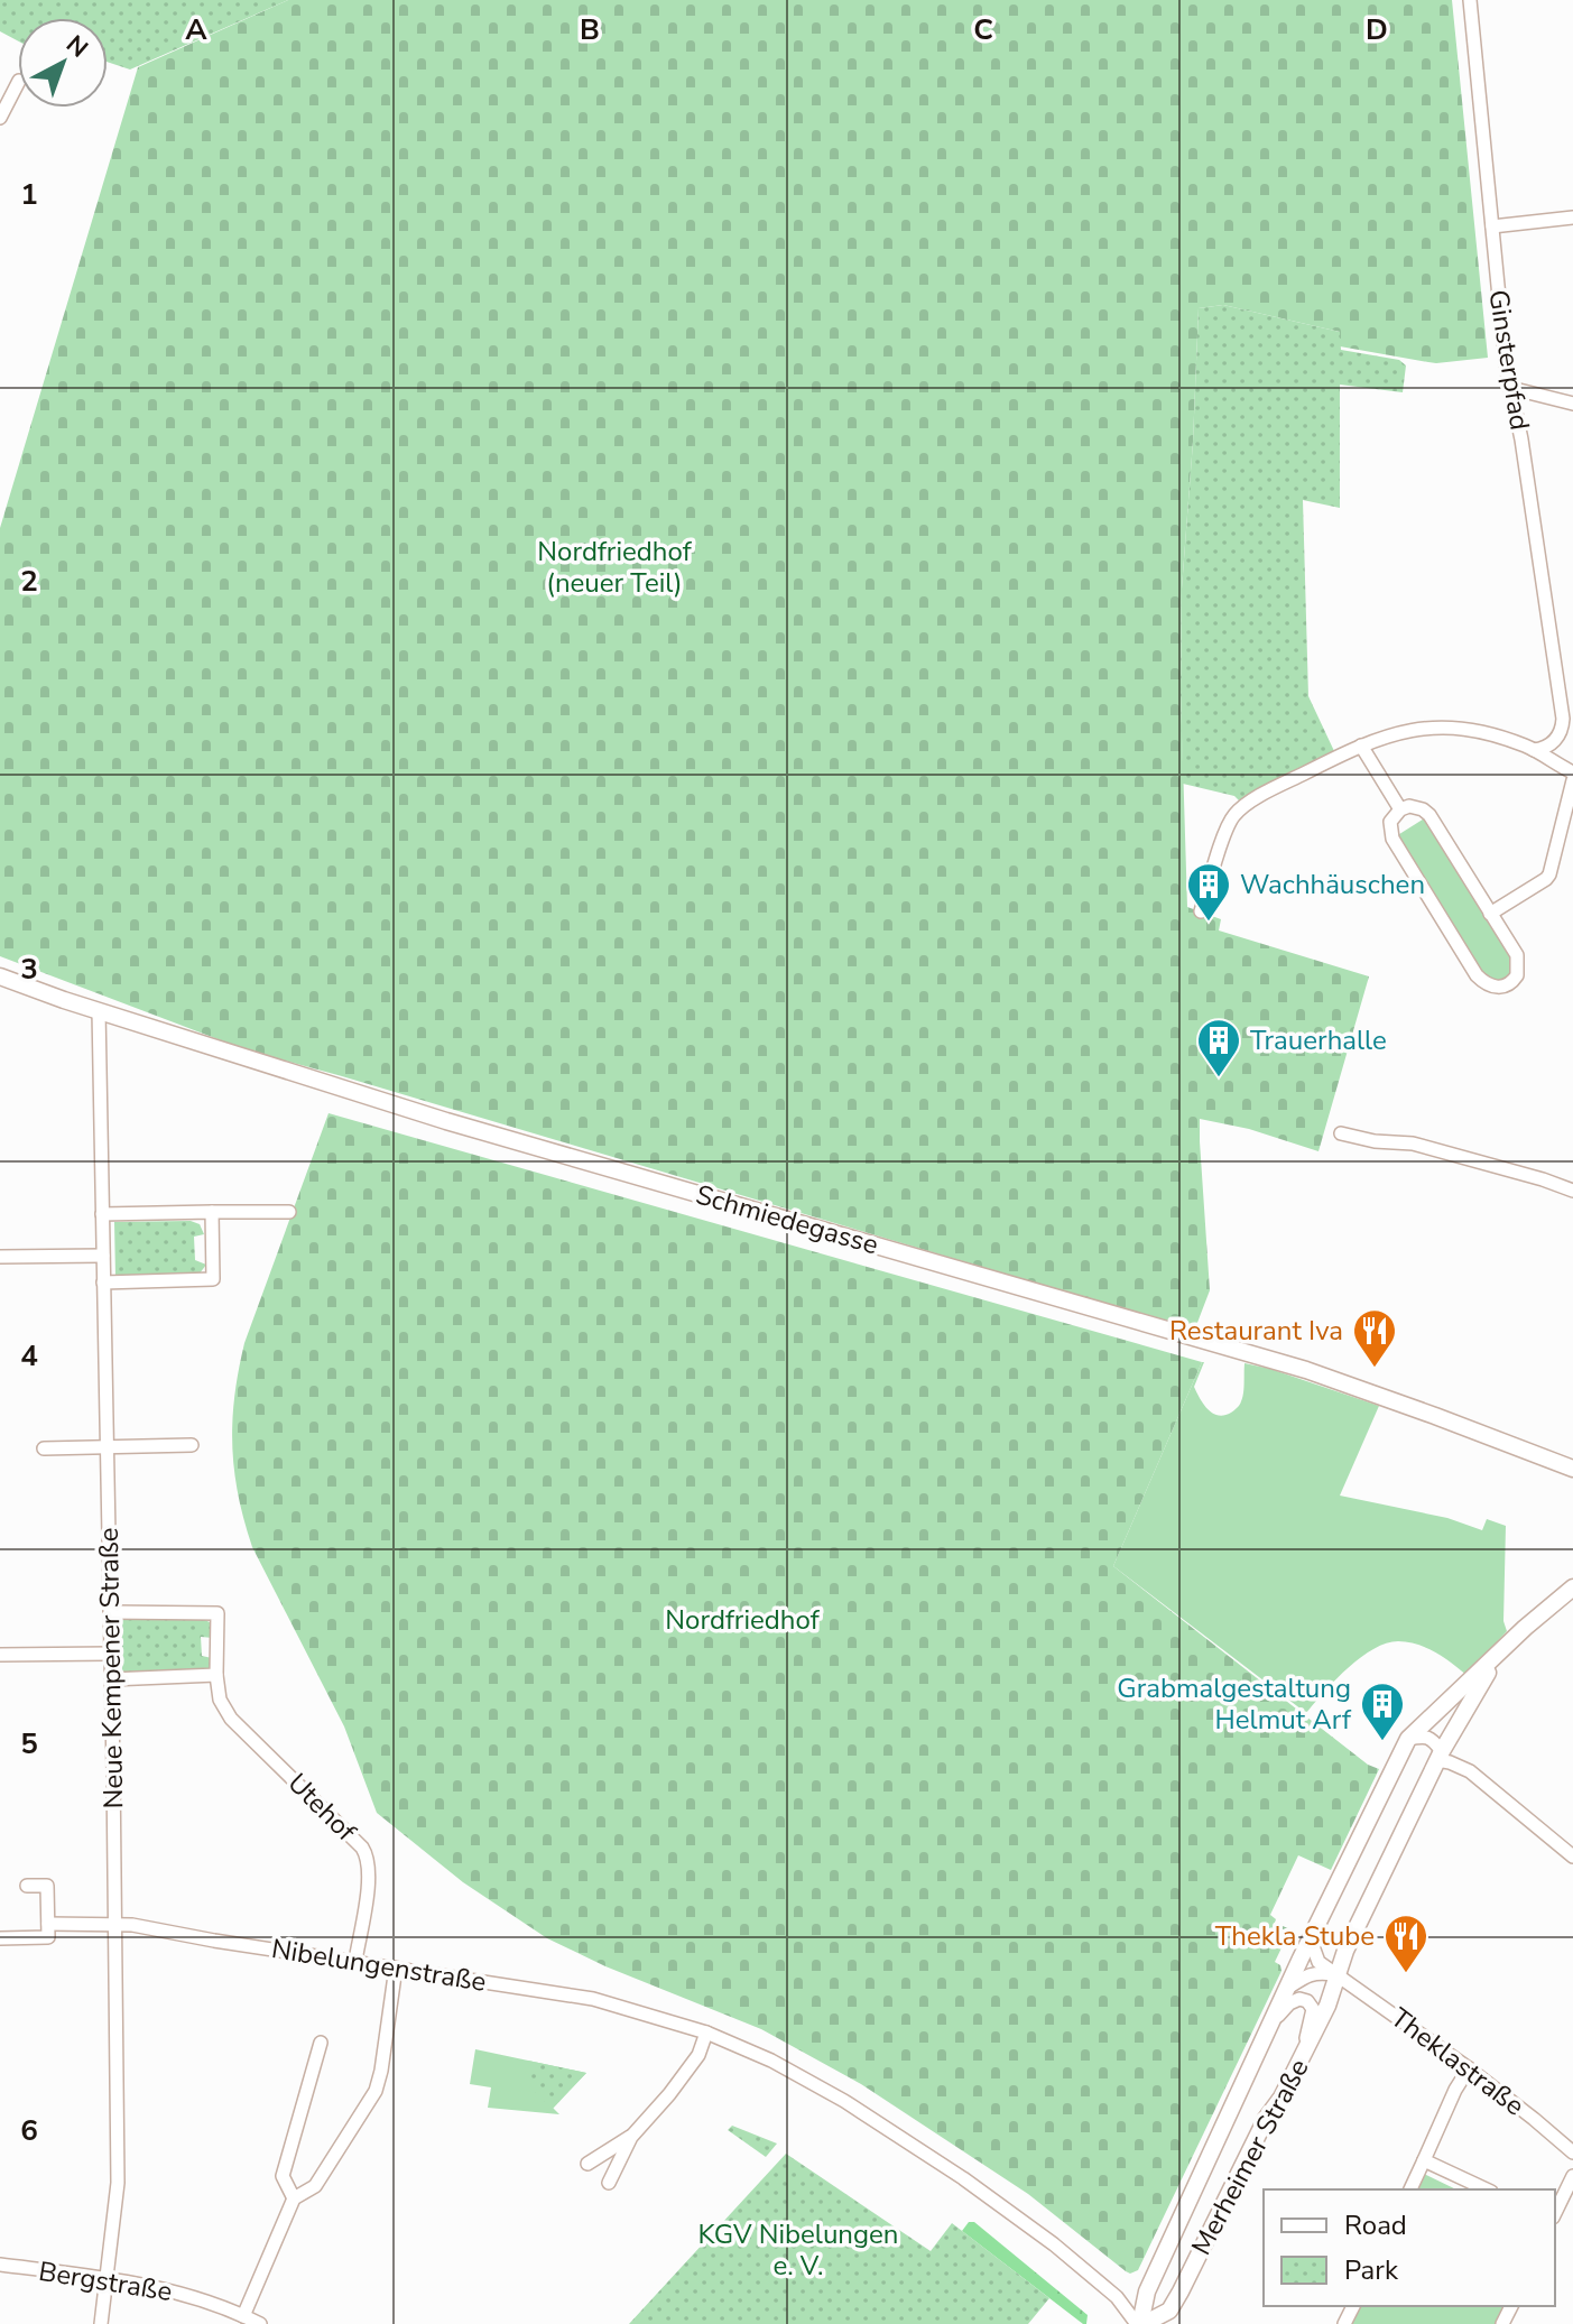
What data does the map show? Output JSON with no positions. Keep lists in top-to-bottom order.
{
  "streets": {
    "street": [
      "Ginsterpfad",
      "Schmiedegasse",
      "Neue Kempener Straße",
      "Utehof",
      "Nibelungenstraße",
      "Theklastraße",
      "Merheimer Straße",
      "Bergstraße"
    ]
  },
  "crossings": [
    ["Schmiedegasse", "Neue Kempener Straße"],
    ["Neue Kempener Straße", "Nibelungenstraße"],
    ["Neue Kempener Straße", "Bergstraße"],
    ["Utehof", "Nibelungenstraße"],
    ["Nibelungenstraße", "Merheimer Straße"],
    ["Theklastraße", "Merheimer Straße"]
  ],
  "parks": ["Nordfriedhof (neuer Teil)", "Nordfriedhof", "KGV Nibelungen e. V."],
  "places": {
    "building": ["Wachhäuschen", "Trauerhalle", "Grabmalgestaltung Helmut Arf"],
    "restaurant": ["Restaurant Iva", "Thekla Stube"]
  },
  "legend": ["Road", "Park"],
  "north": "top right",
  "grid": {
    "columns": [
      "A",
      "B",
      "C",
      "D"
    ],
    "rows": [
      "1",
      "2",
      "3",
      "4",
      "5",
      "6"
    ]
  }
}
